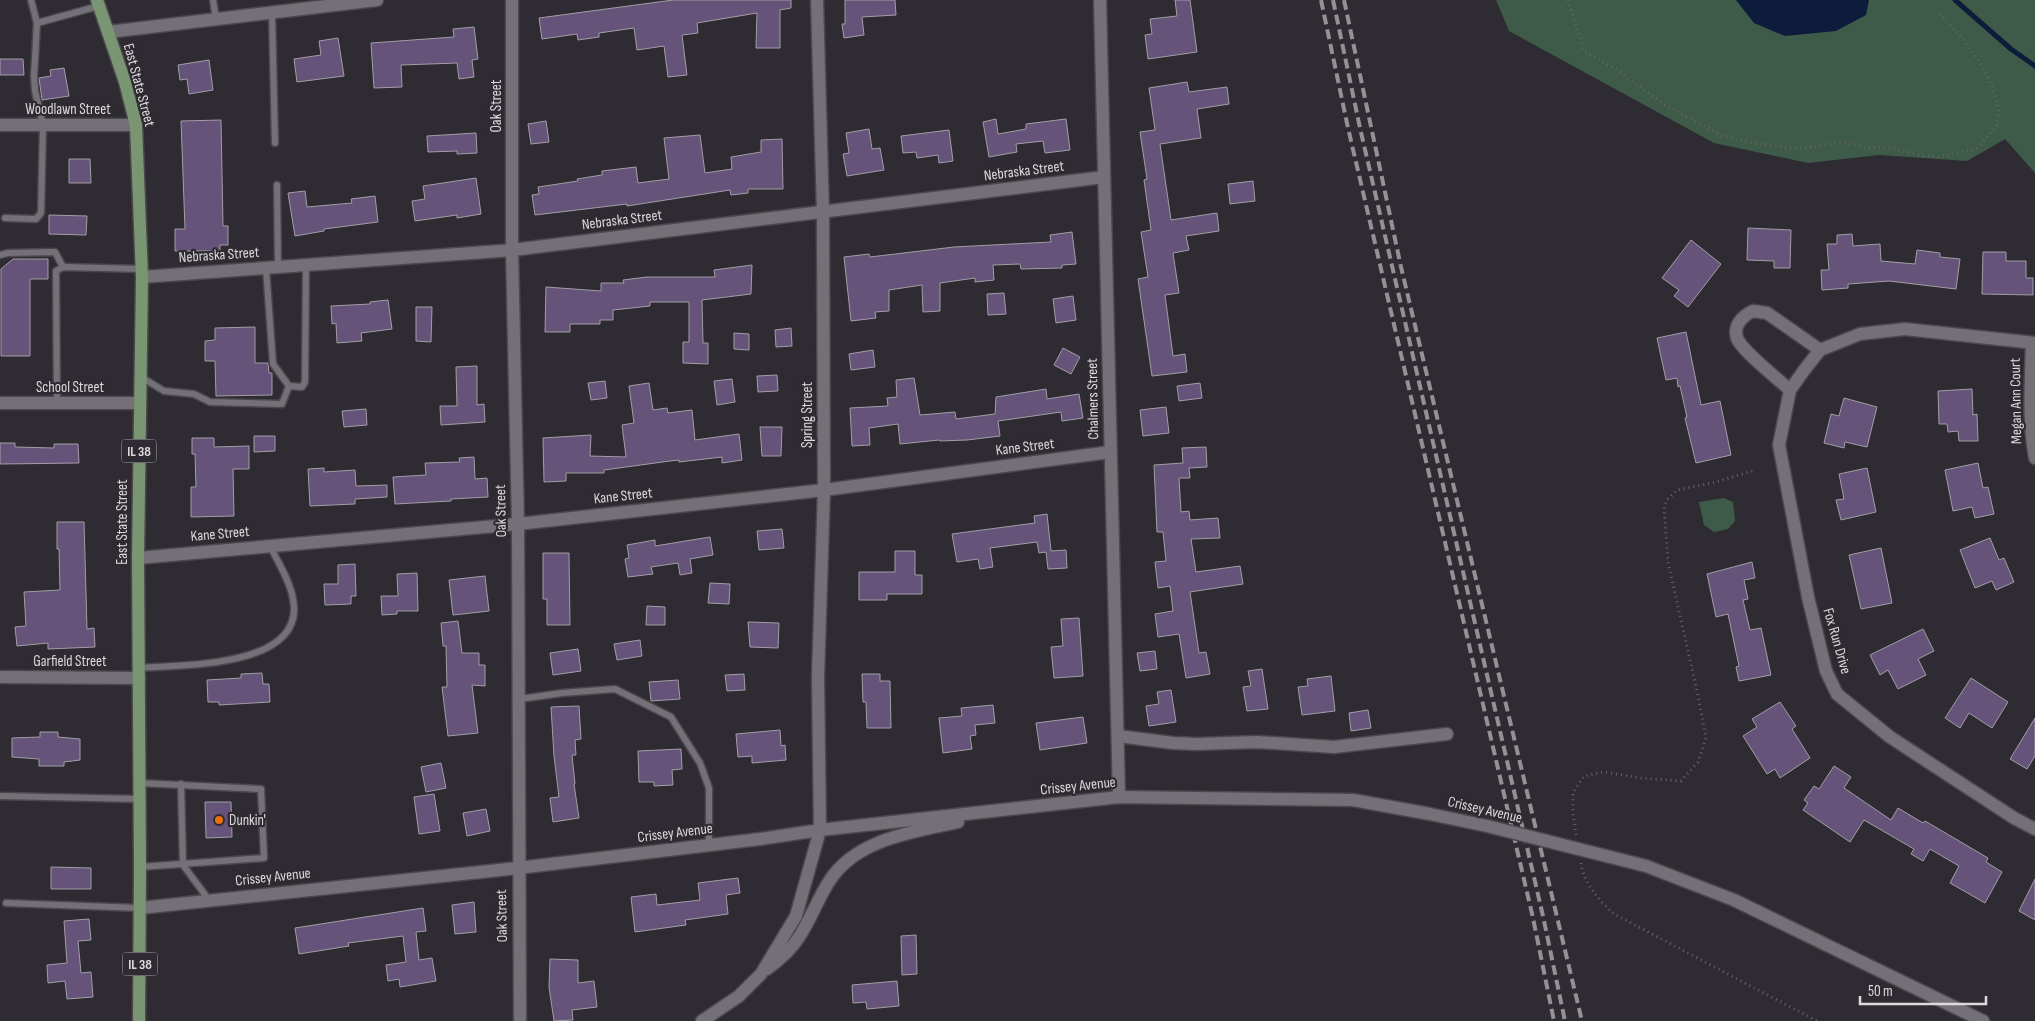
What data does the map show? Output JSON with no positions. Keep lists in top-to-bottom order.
{
  "streets": {
    "main road": ["East State Street", "IL 38"],
    "street": [
      "Oak Street",
      "Woodlawn Street",
      "Nebraska Street",
      "School Street",
      "Chalmers Street",
      "Megan Ann Court",
      "Spring Street",
      "Kane Street",
      "Fox Run Drive",
      "Garfield Street",
      "Crissey Avenue"
    ]
  },
  "crossings": [
    ["East State Street", "Woodlawn Street"],
    ["East State Street", "Nebraska Street"],
    ["East State Street", "School Street"],
    ["East State Street", "Kane Street"],
    ["East State Street", "Garfield Street"],
    ["East State Street", "Crissey Avenue"],
    ["Oak Street", "Nebraska Street"],
    ["Oak Street", "Kane Street"],
    ["Oak Street", "Crissey Avenue"],
    ["Nebraska Street", "Chalmers Street"],
    ["Nebraska Street", "Spring Street"],
    ["Chalmers Street", "Kane Street"],
    ["Chalmers Street", "Crissey Avenue"],
    ["Spring Street", "Kane Street"],
    ["Spring Street", "Crissey Avenue"]
  ],
  "places": ["Dunkin'"],
  "scale_bar": "50 m"
}
